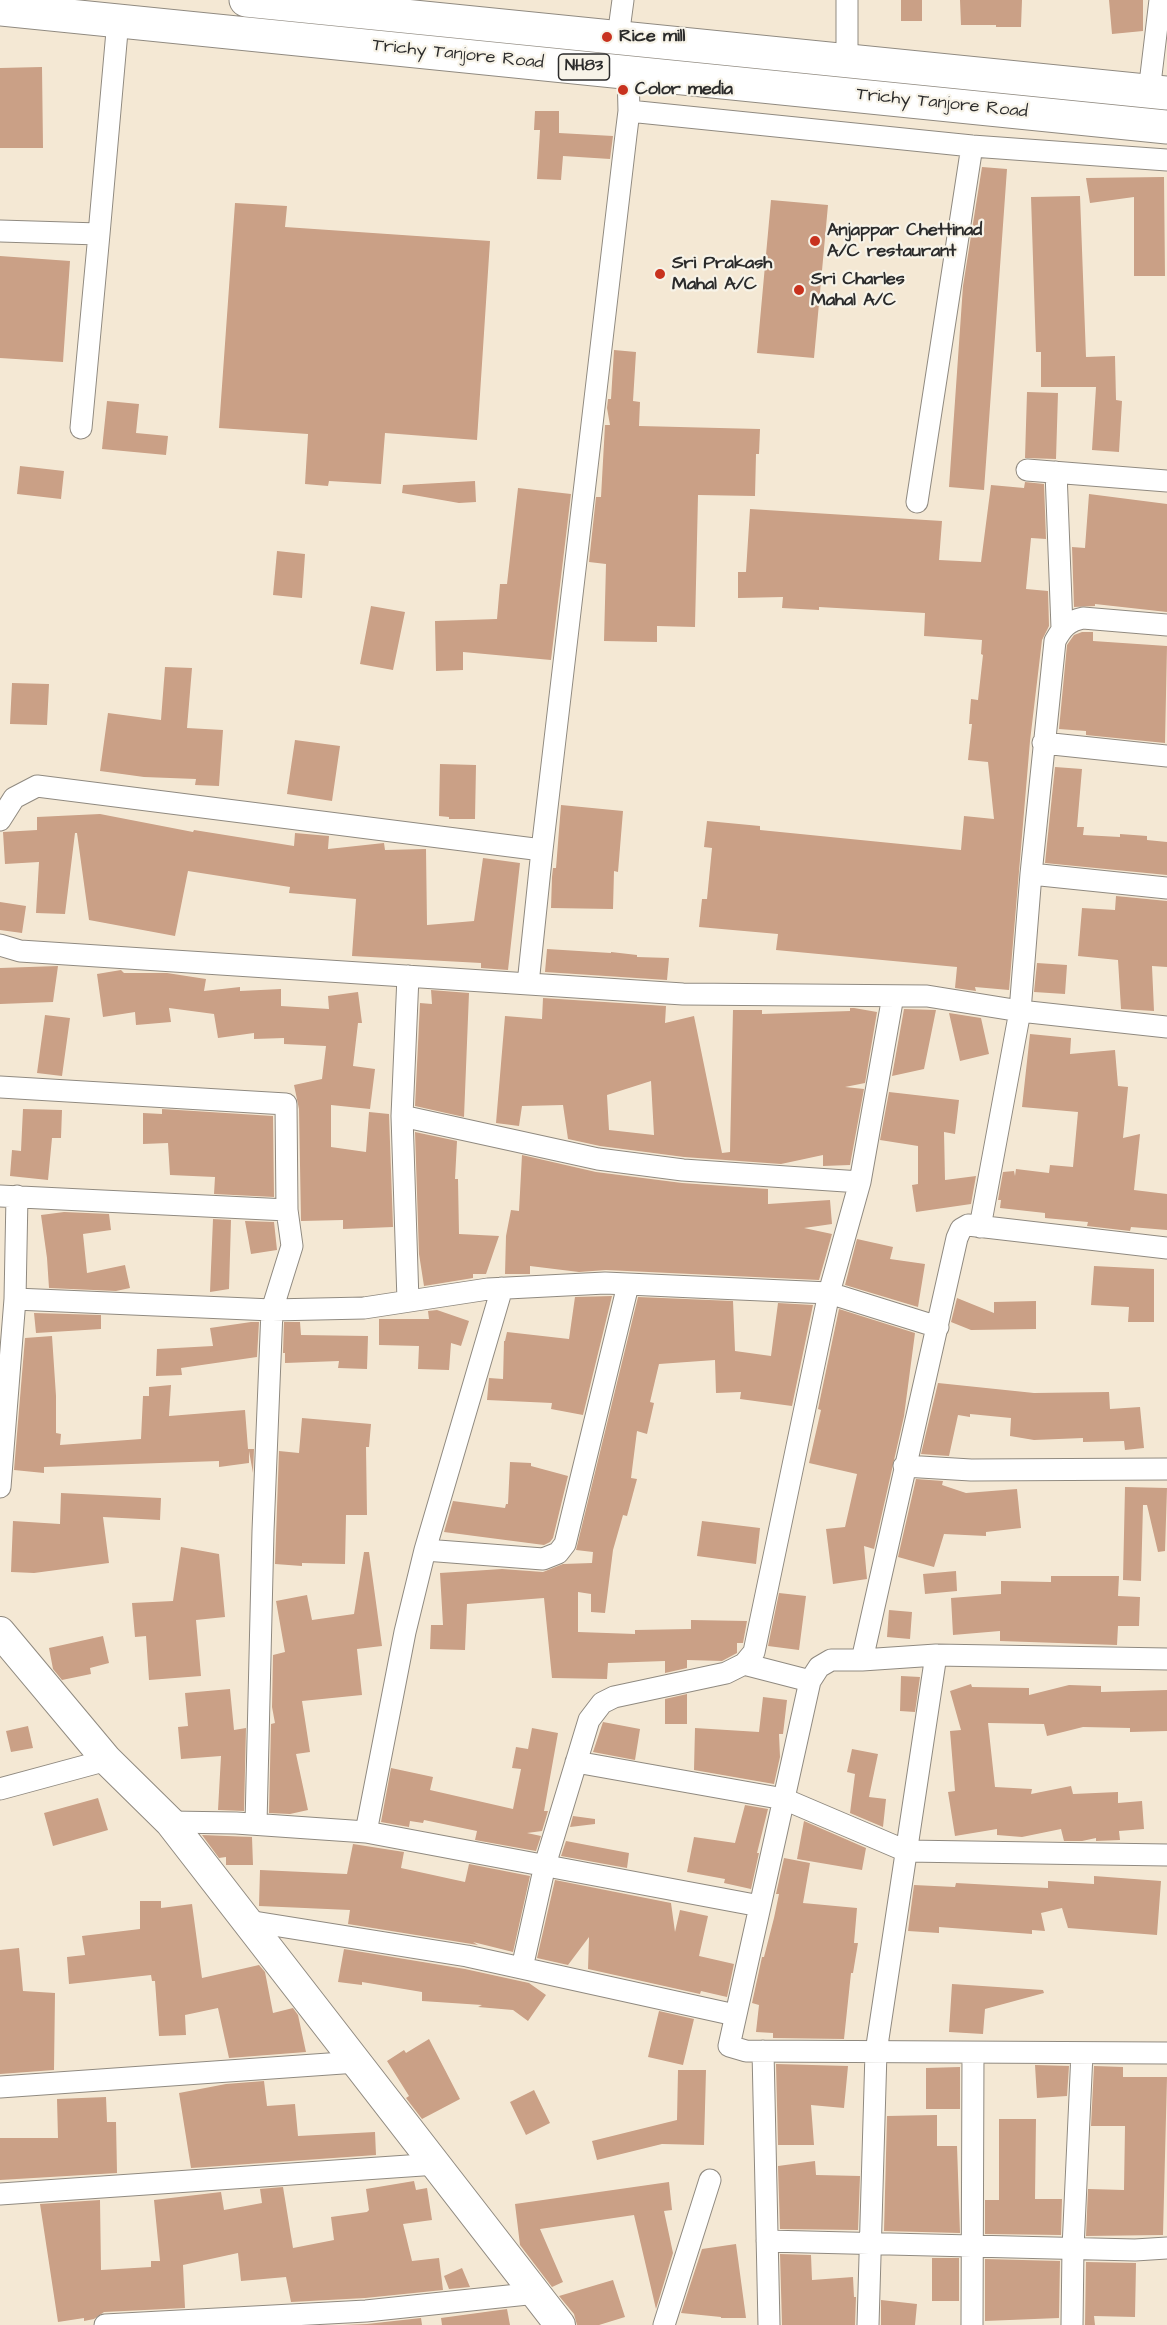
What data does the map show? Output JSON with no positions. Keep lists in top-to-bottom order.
{
  "streets": {
    "highway": ["Trichy Tanjore Road", "NH83"]
  },
  "places": [
    "Rice mill",
    "Color media",
    "Anjappar Chettinad A/C restaurant",
    "Sri Prakash Mahal A/C",
    "Sri Charles Mahal A/C"
  ]
}
